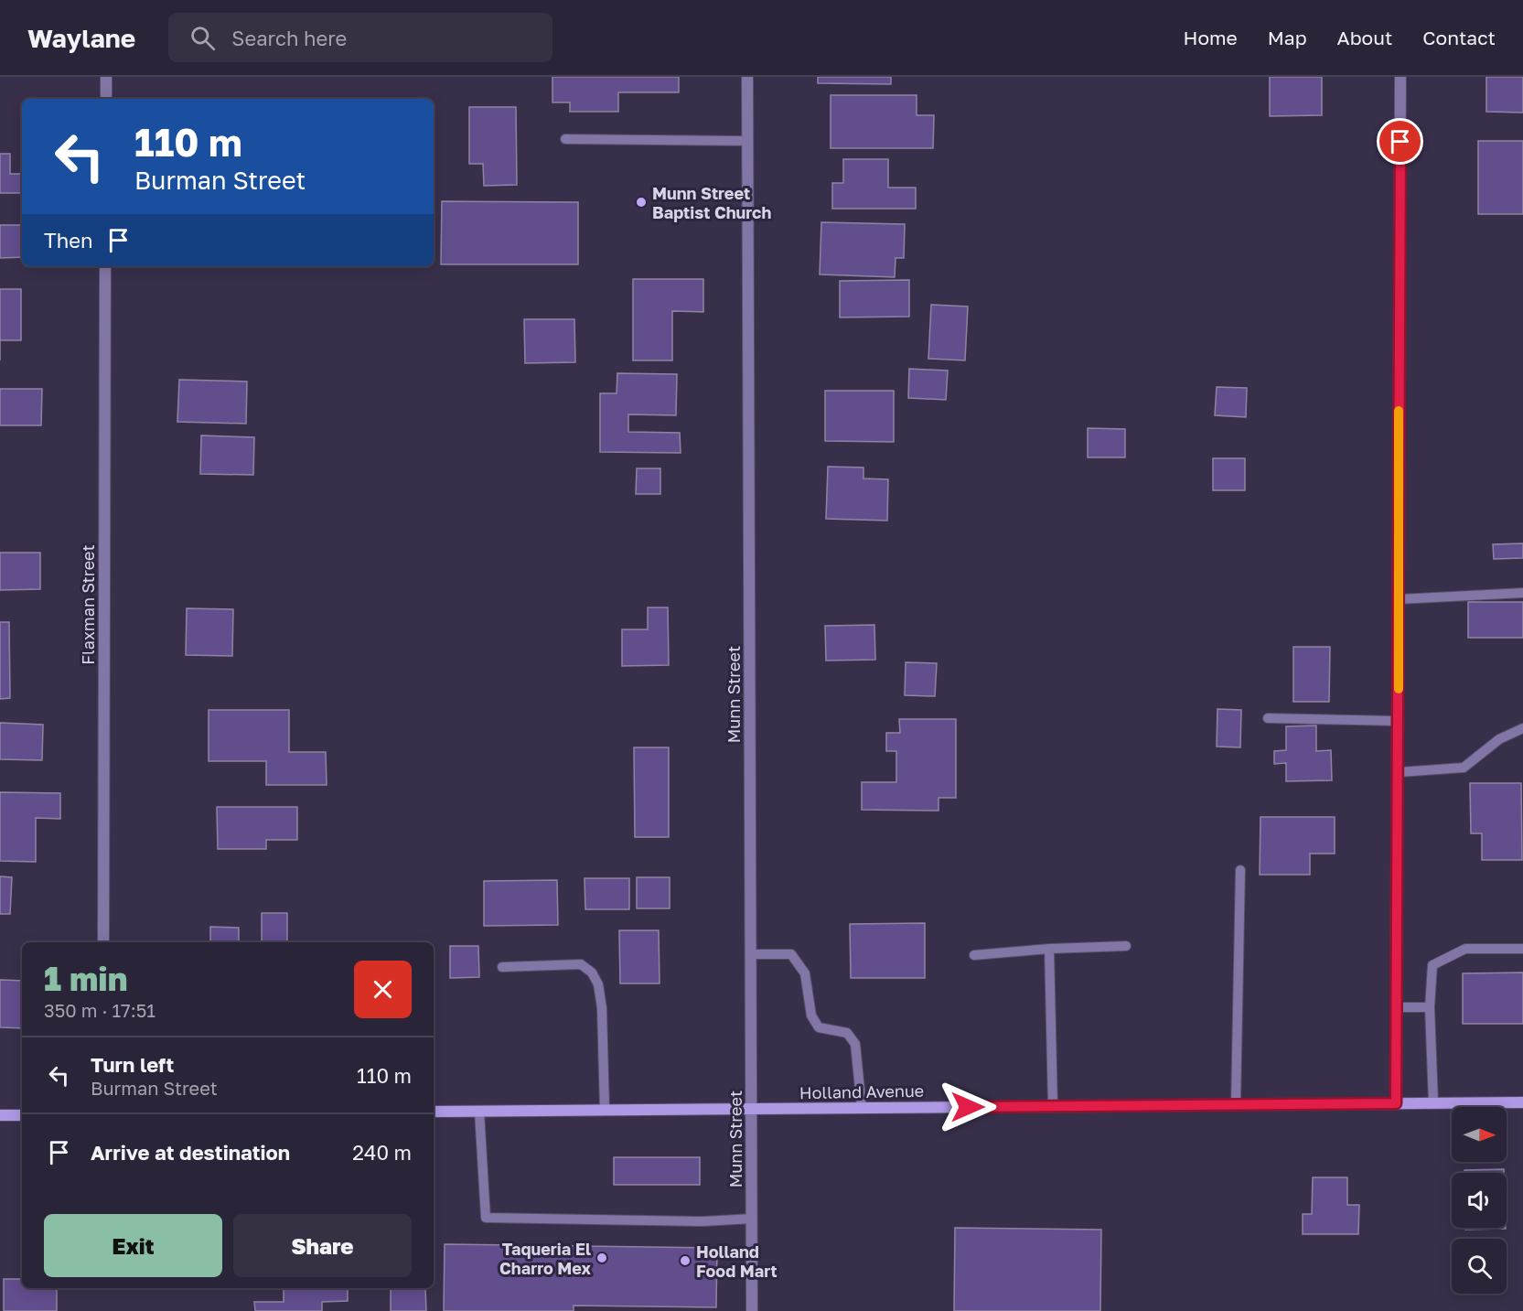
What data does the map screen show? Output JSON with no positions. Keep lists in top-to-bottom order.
{
  "streets": {
    "main road": ["Holland Avenue"],
    "street": ["Flaxman Street", "Munn Street"]
  },
  "crossings": [
    ["Munn Street", "Holland Avenue"]
  ],
  "places": ["Munn Street Baptist Church", "Taqueria El Charro Mex", "Holland Food Mart"],
  "north": "right",
  "page": {
    "header": "Waylane",
    "search": "Search here",
    "nav": [
      "Home",
      "Map",
      "About",
      "Contact"
    ],
    "turn": ["110 m", "Burman Street"],
    "then": "Then",
    "heading": ["1 min", "350 m · 17:51"],
    "list": [
      {
        "name": "Turn left",
        "note": "Burman Street",
        "value": "110 m"
      },
      {
        "name": "Arrive at destination",
        "value": "240 m"
      }
    ],
    "buttons": ["Exit", "Share"]
  }
}
